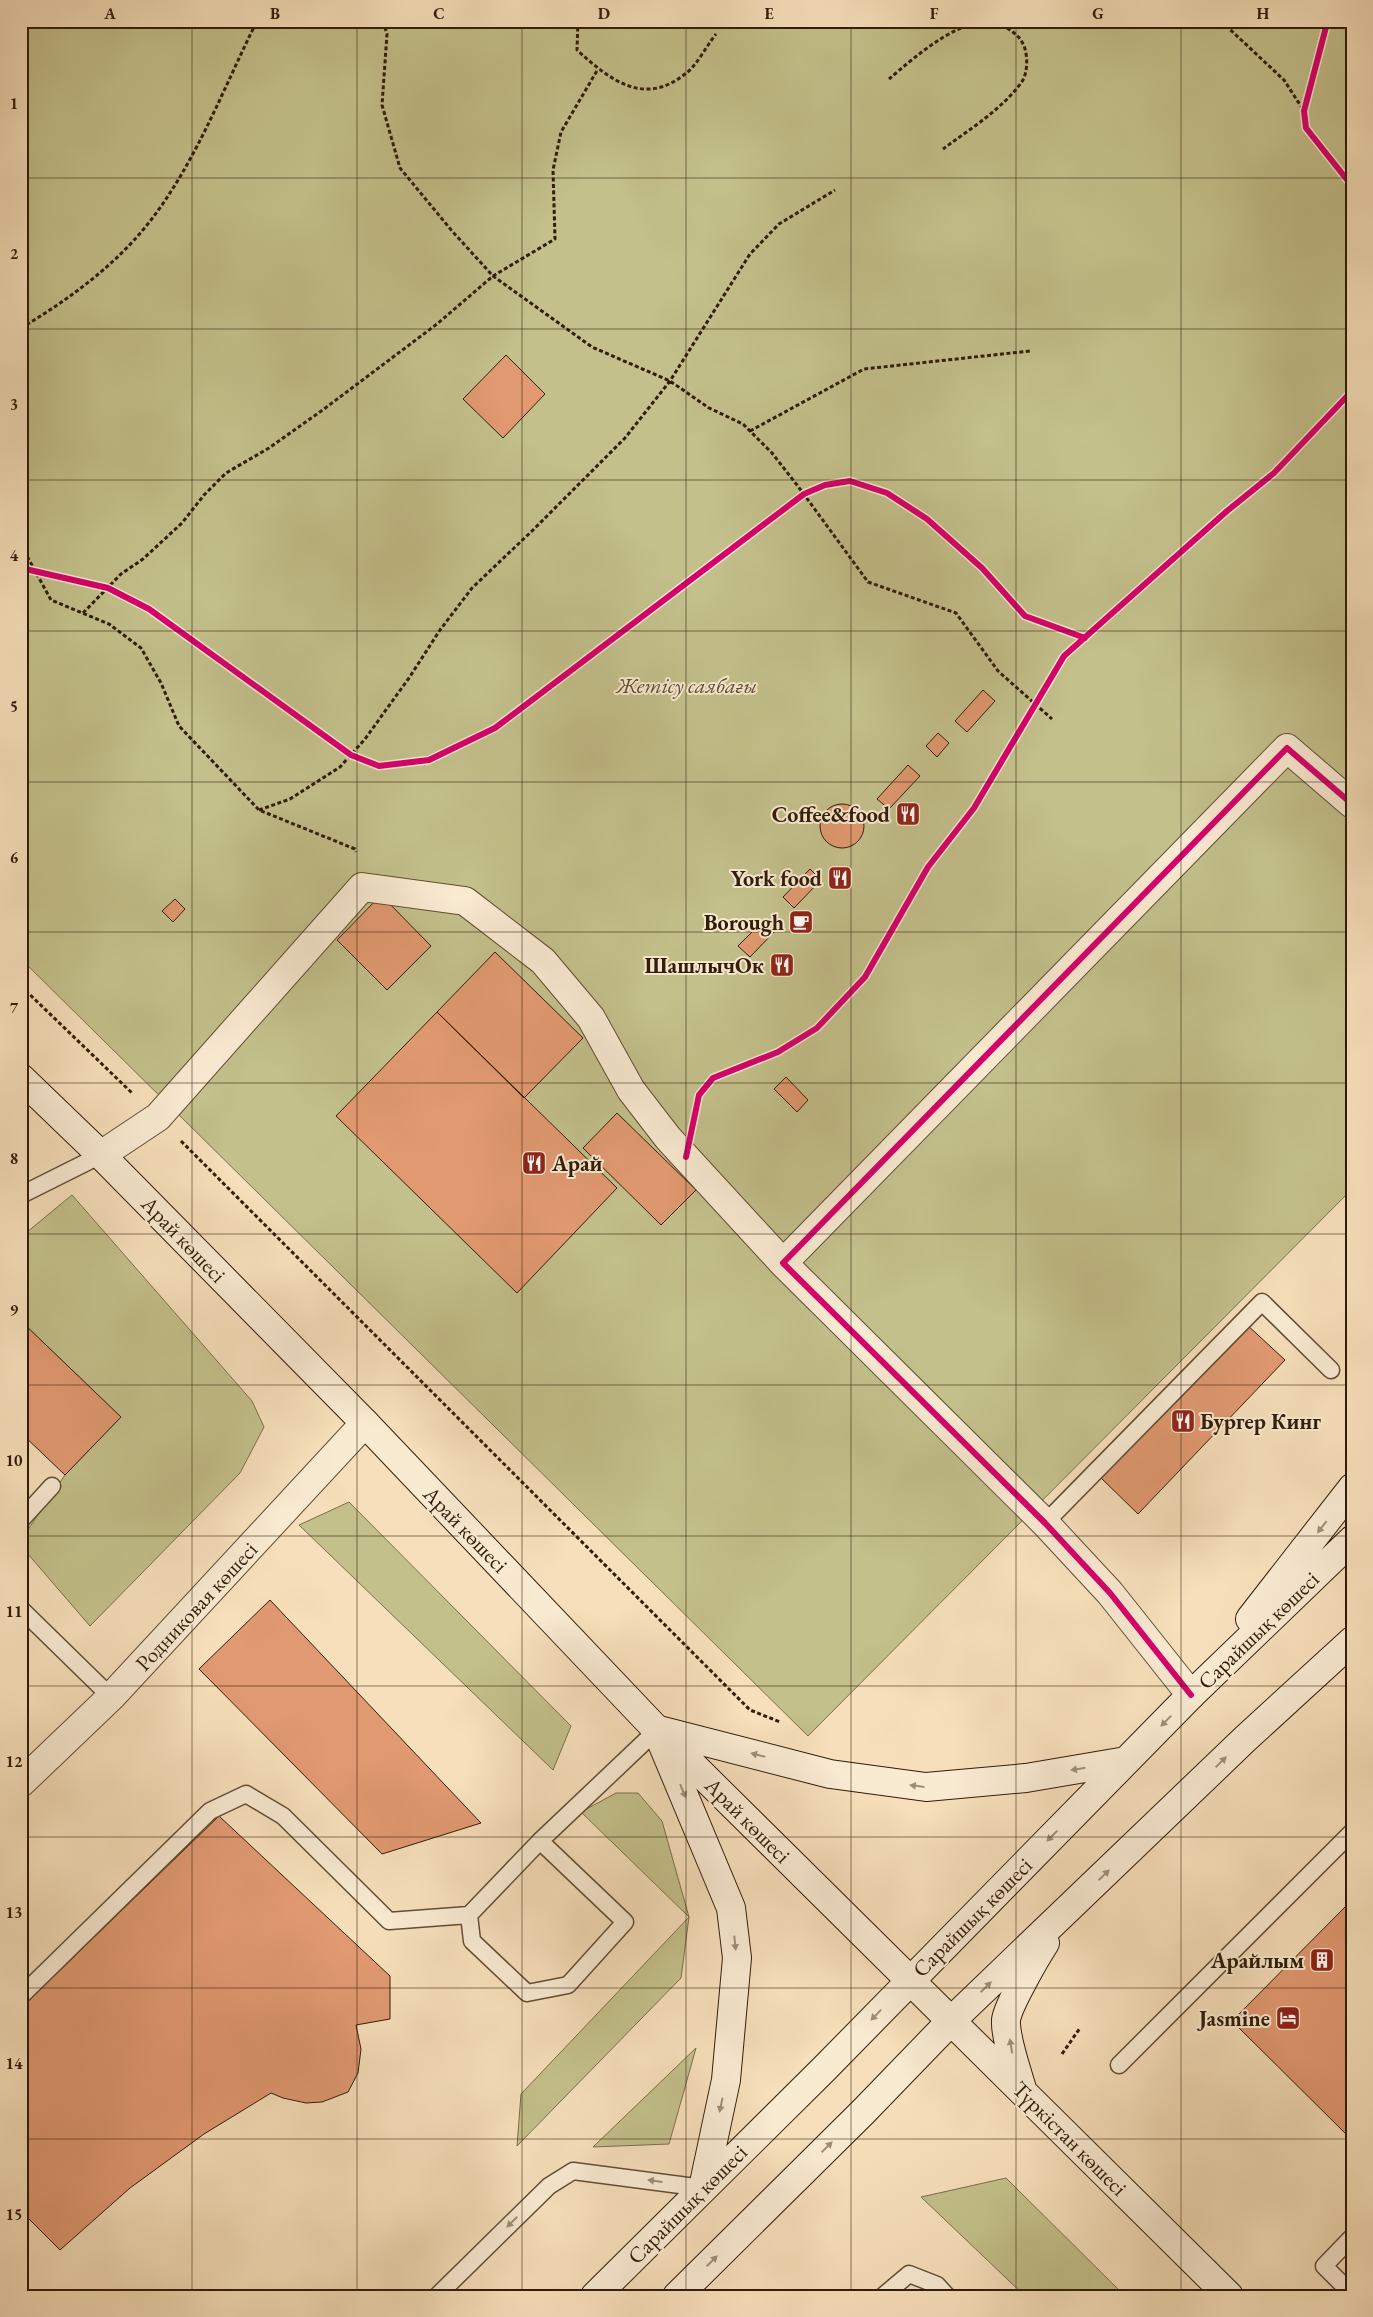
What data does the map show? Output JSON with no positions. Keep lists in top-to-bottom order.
{
  "streets": {
    "street": [
      "Арай көшесі",
      "Родниковая көшесі",
      "Сарайшық көшесі",
      "Түркістан көшесі"
    ]
  },
  "crossings": [
    ["Арай көшесі", "Родниковая көшесі"],
    ["Арай көшесі", "Сарайшық көшесі"],
    ["Арай көшесі", "Түркістан көшесі"],
    ["Сарайшық көшесі", "Түркістан көшесі"]
  ],
  "parks": ["Жетісу саябағы"],
  "places": {
    "restaurant": [
      "Coffee&food",
      "York food",
      "ШашлычОк",
      "Арай",
      "Бургер Кинг"
    ],
    "cafe": ["Borough"],
    "building": ["Арайлым"],
    "hotel": ["Jasmine"]
  },
  "grid": {
    "columns": [
      "A",
      "B",
      "C",
      "D",
      "E",
      "F",
      "G",
      "H"
    ],
    "rows": [
      "1",
      "2",
      "3",
      "4",
      "5",
      "6",
      "7",
      "8",
      "9",
      "10",
      "11",
      "12",
      "13",
      "14",
      "15"
    ]
  }
}
